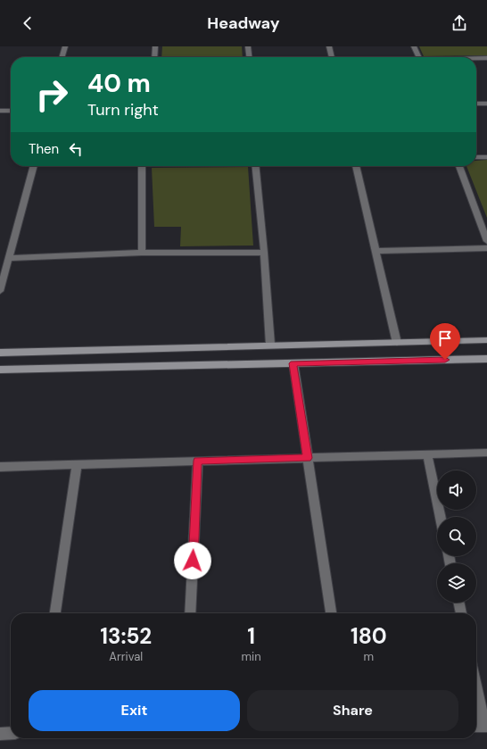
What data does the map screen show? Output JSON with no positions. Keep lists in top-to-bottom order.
{
  "page": {
    "header": "Headway",
    "turn": ["40 m", "Turn right"],
    "then": "Then",
    "eta": [
      "13:52",
      "Arrival",
      "1",
      "min",
      "180",
      "m"
    ],
    "buttons": ["Exit", "Share"]
  }
}
